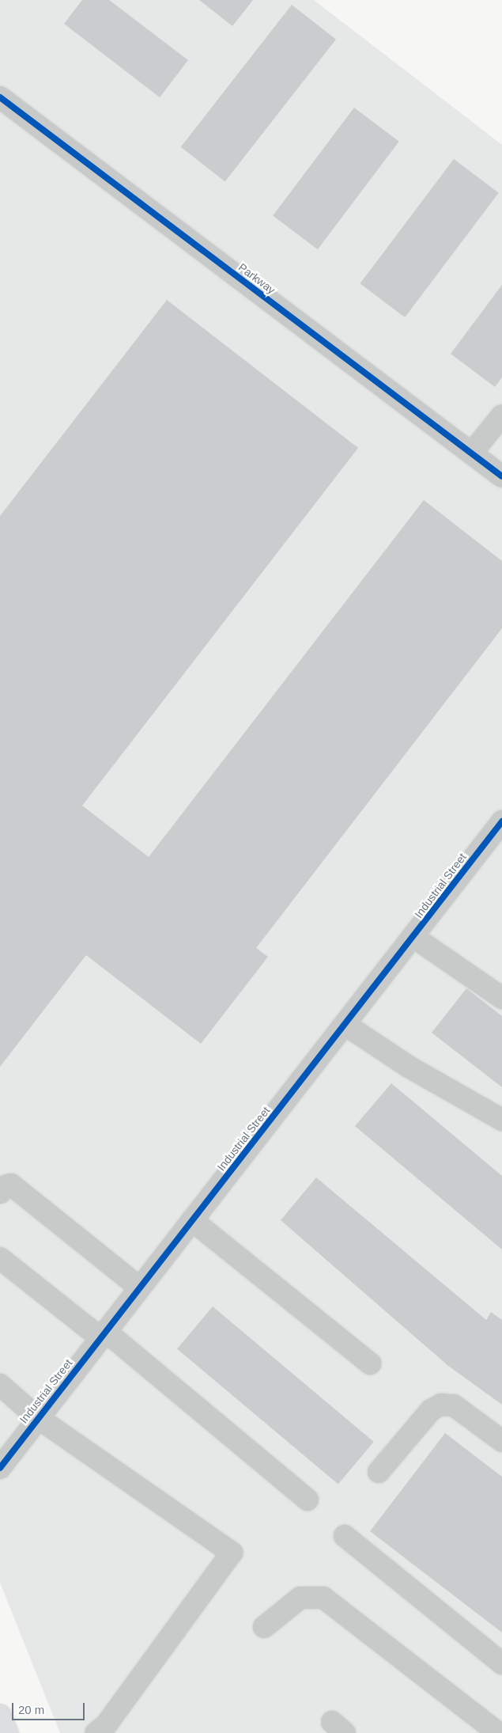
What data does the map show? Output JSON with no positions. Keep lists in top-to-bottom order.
{
  "streets": {
    "street": ["Parkway", "Industrial Street"]
  },
  "scale_bar": "20 m"
}
